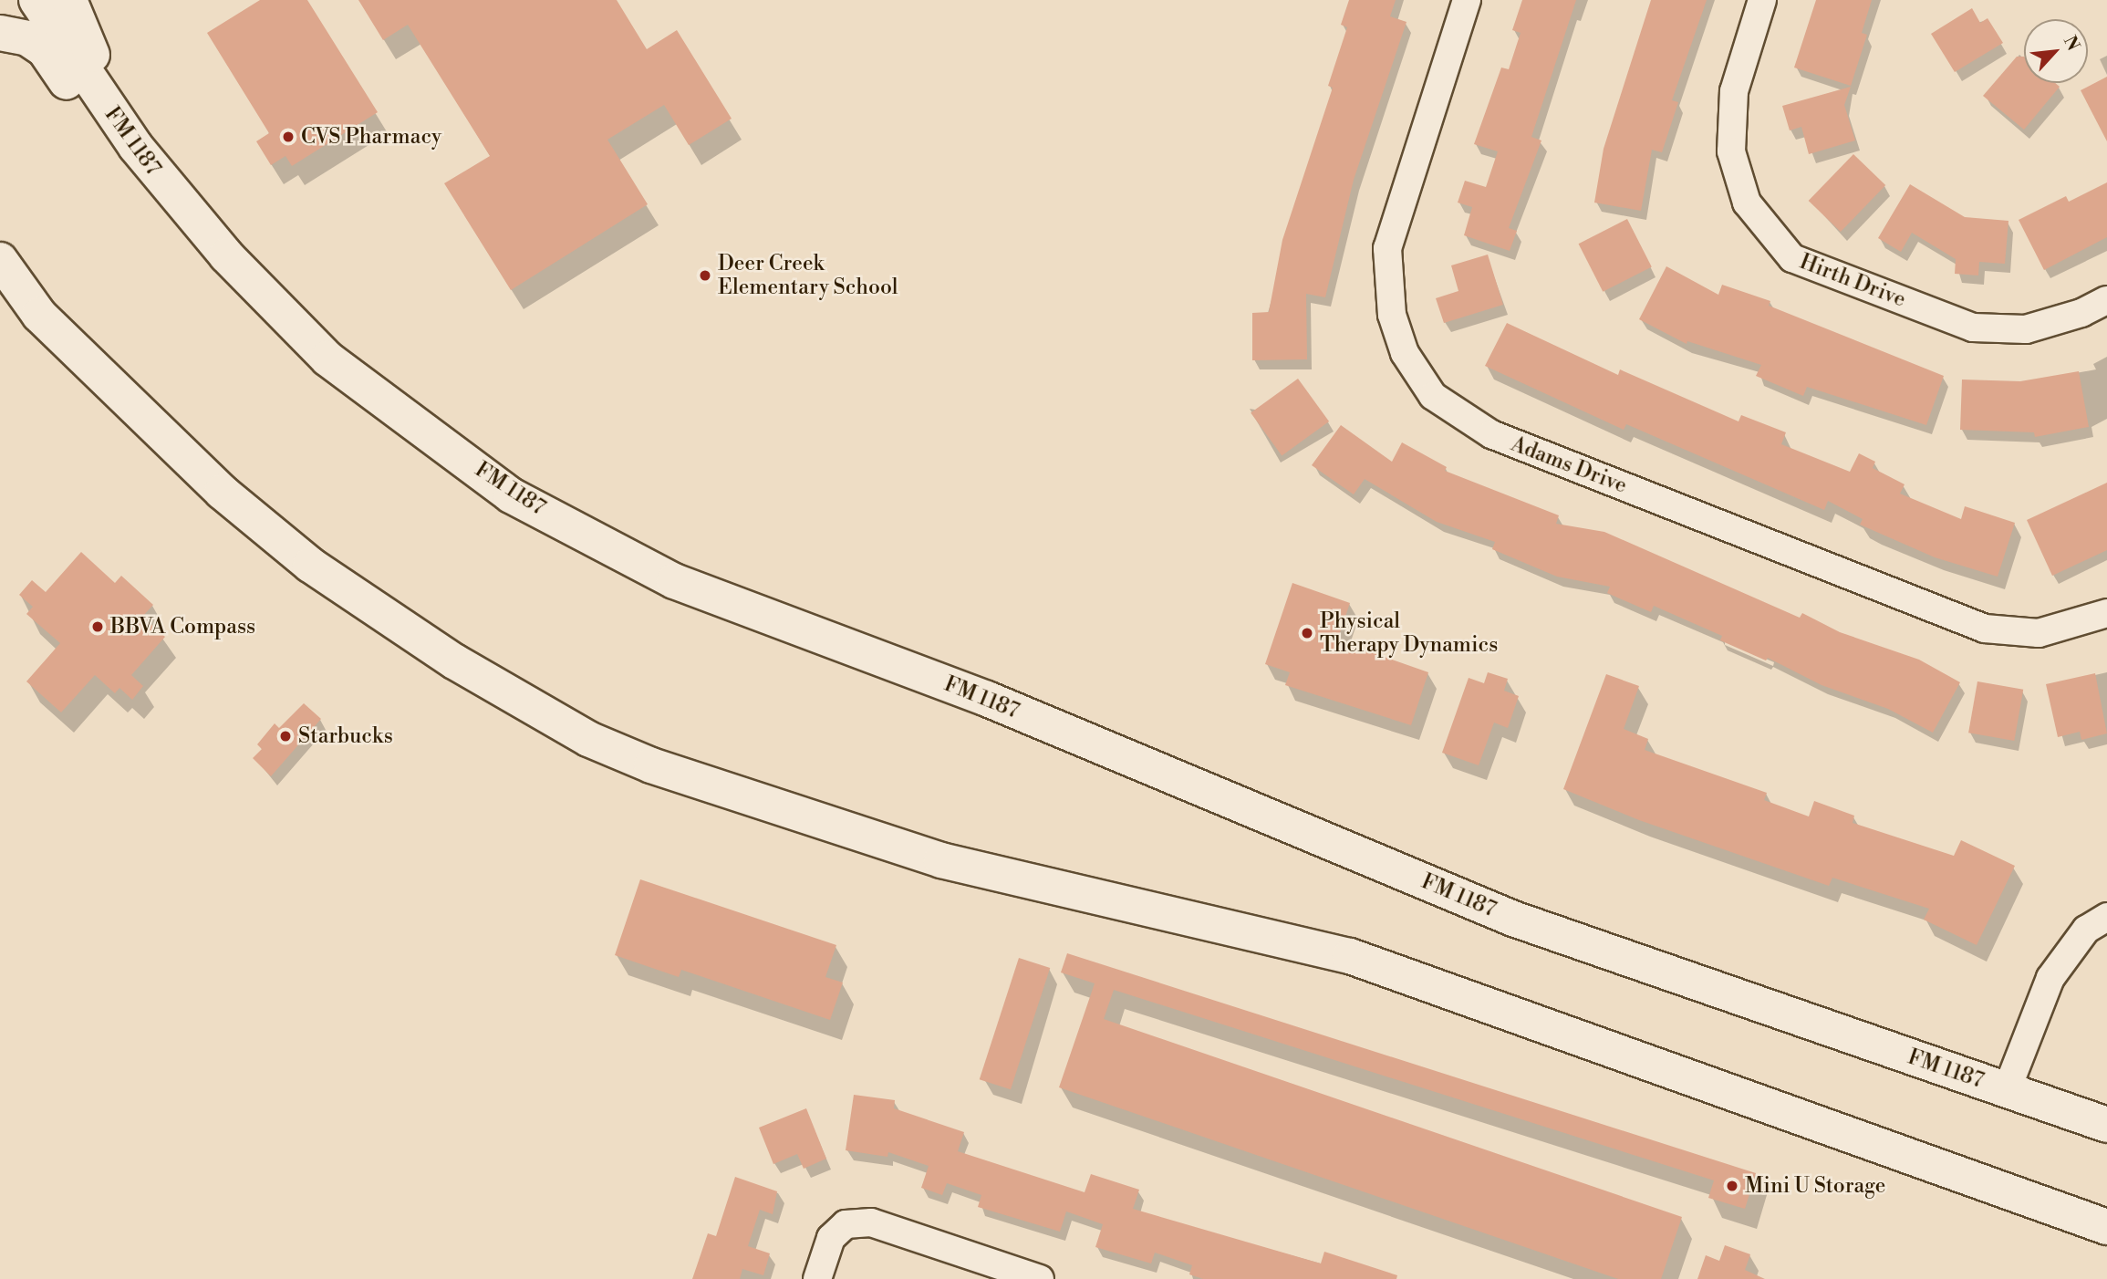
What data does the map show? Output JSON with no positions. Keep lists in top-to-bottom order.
{
  "streets": {
    "main road": ["FM 1187"],
    "street": ["Hirth Drive", "Adams Drive"]
  },
  "places": [
    "CVS Pharmacy",
    "Deer Creek Elementary School",
    "BBVA Compass",
    "Physical Therapy Dynamics",
    "Starbucks",
    "Mini U Storage"
  ],
  "north": "top right"
}
